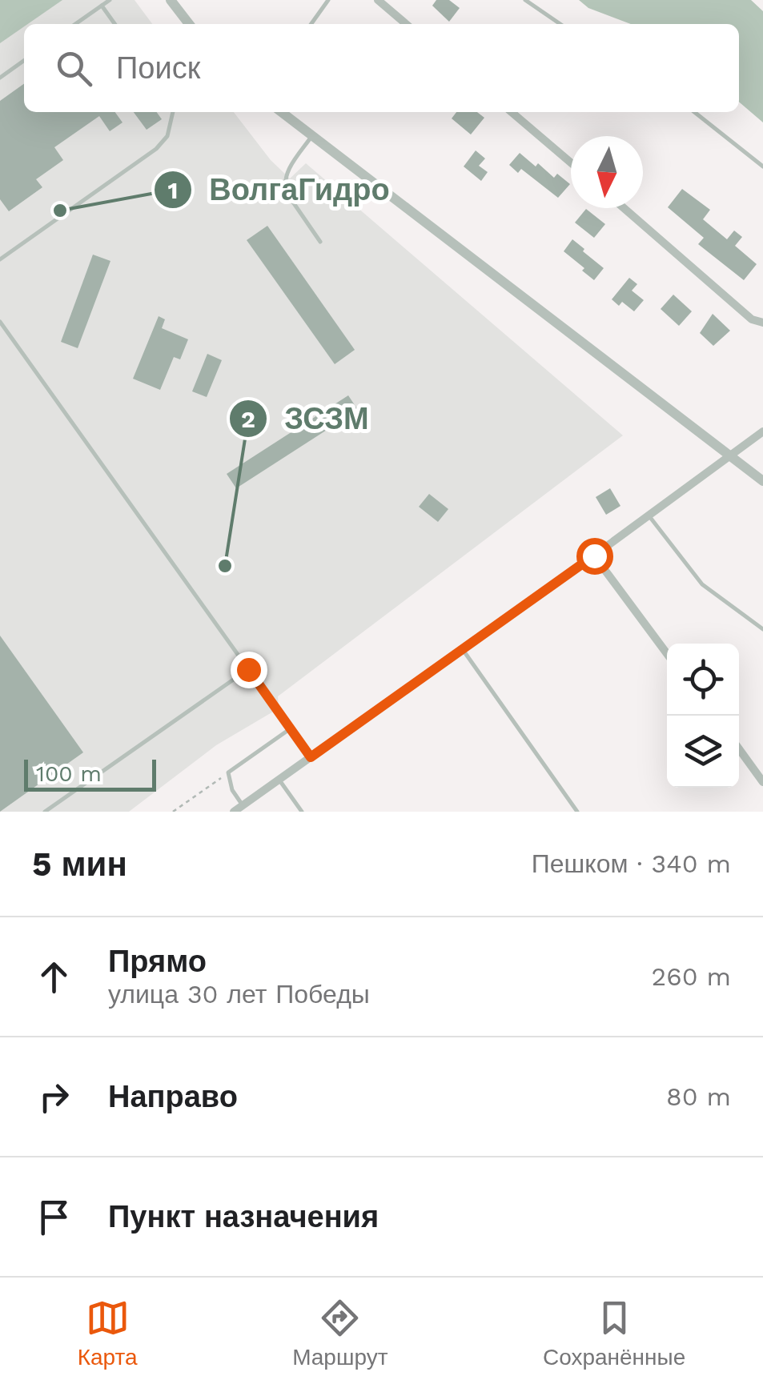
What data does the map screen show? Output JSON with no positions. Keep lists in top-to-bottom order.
{
  "places": ["ВолгаГидро", "ЗСЗМ"],
  "scale_bar": "100 m",
  "north": "bottom",
  "page": {
    "search": "Поиск",
    "scale": "100 m",
    "heading": ["5 мин", "Пешком · 340 m"],
    "list": [
      ["Прямо", "улица 30 лет Победы", "260 m"],
      ["Направо", "80 m"],
      "Пункт назначения"
    ],
    "nav": ["Карта", "Маршрут", "Сохранённые"]
  }
}
